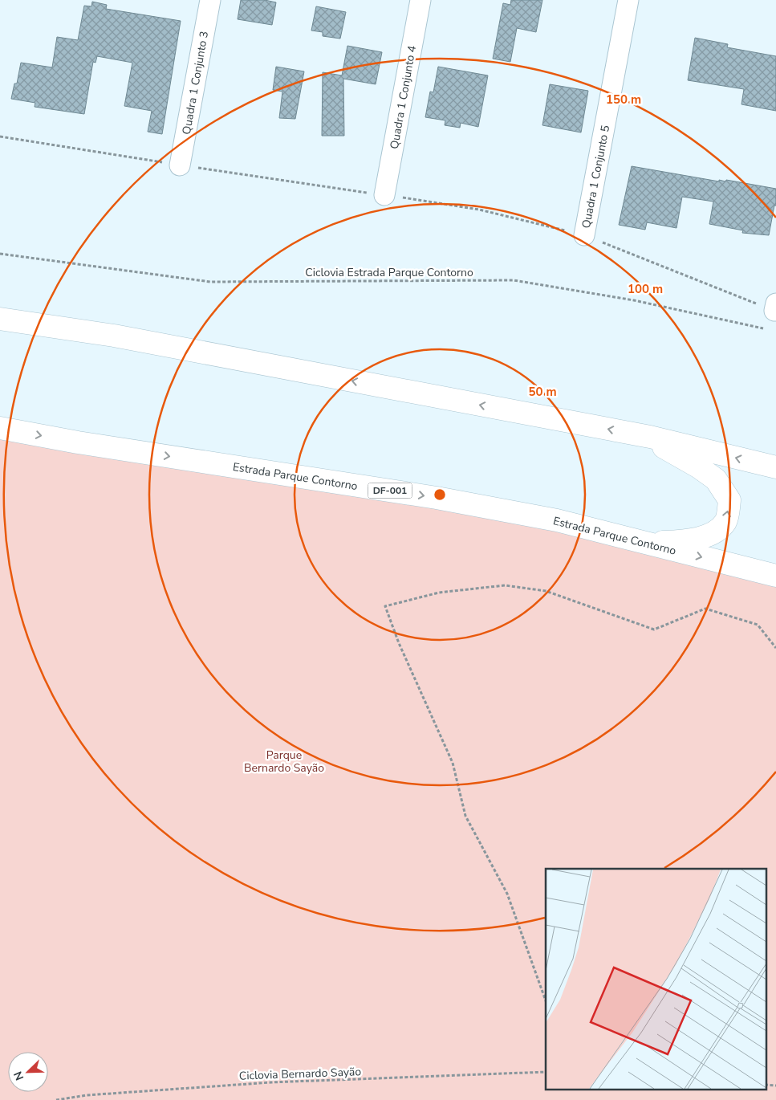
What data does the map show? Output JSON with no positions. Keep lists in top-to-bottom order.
{
  "streets": {
    "main road": ["Estrada Parque Contorno", "DF-001"],
    "street": ["Quadra 1 Conjunto 3", "Quadra 1 Conjunto 4", "Quadra 1 Conjunto 5"],
    "path": ["Ciclovia Estrada Parque Contorno", "Ciclovia Bernardo Sayão"]
  },
  "parks": ["Parque Bernardo Sayão"],
  "north": "bottom left",
  "rings": ["150 m", "100 m", "50 m"]
}
